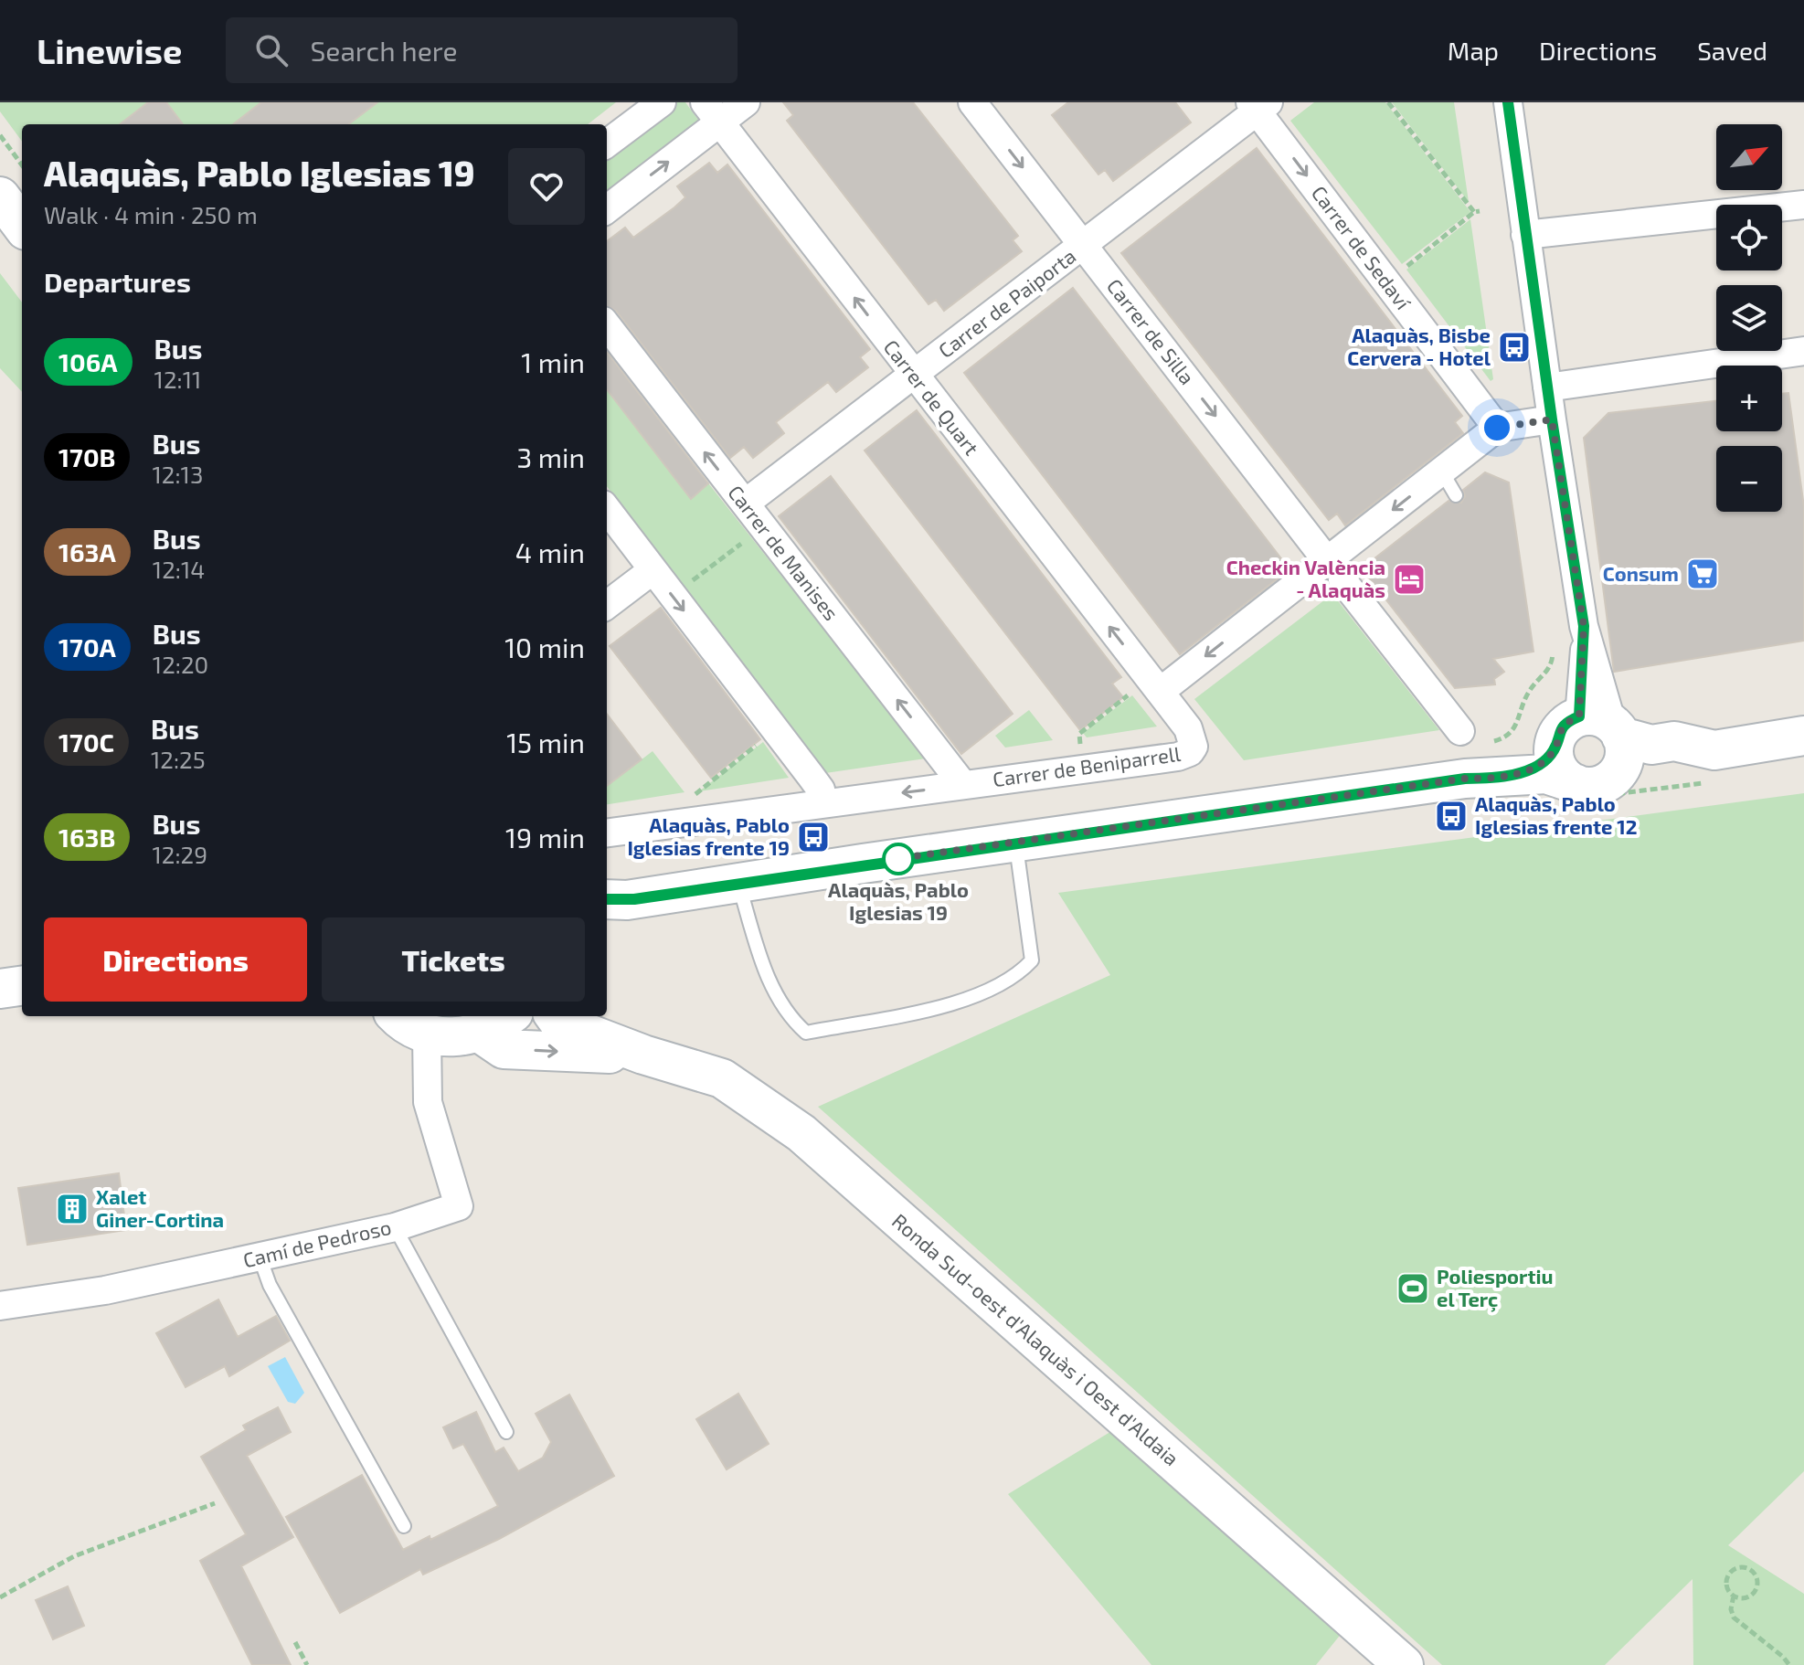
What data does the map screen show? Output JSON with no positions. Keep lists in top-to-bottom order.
{
  "streets": {
    "street": [
      "Carrer de Sedaví",
      "Carrer de Paiporta",
      "Carrer de Silla",
      "Carrer de Quart",
      "Carrer de Manises",
      "Carrer de Beniparrell",
      "Camí de Pedroso",
      "Ronda Sud-oest d'Alaquàs i Oest d'Aldaia"
    ]
  },
  "crossings": [
    ["Carrer de Sedaví", "Carrer de Paiporta"],
    ["Carrer de Paiporta", "Carrer de Silla"],
    ["Carrer de Paiporta", "Carrer de Quart"],
    ["Carrer de Paiporta", "Carrer de Manises"],
    ["Carrer de Quart", "Carrer de Beniparrell"],
    ["Carrer de Manises", "Carrer de Beniparrell"]
  ],
  "one_way": ["Carrer de Sedaví", "Carrer de Silla", "Carrer de Quart"],
  "places": {
    "bus stop": ["Alaquàs, Bisbe Cervera - Hotel", "Alaquàs, Pablo Iglesias frente 12", "Alaquàs, Pablo Iglesias frente 19"],
    "supermarket": ["Consum"],
    "hotel": ["Checkin València - Alaquàs"],
    "other": ["Alaquàs, Pablo Iglesias 19"],
    "building": ["Xalet Giner-Cortina"],
    "sports": ["Poliesportiu el Terç"]
  },
  "lines": ["bus line 106A"],
  "north": "top right",
  "page": {
    "header": "Linewise",
    "search": "Search here",
    "nav": ["Map", "Directions", "Saved"],
    "map_buttons": ["+", "−"],
    "heading": [
      ["Alaquàs, Pablo Iglesias 19", "Walk · 4 min · 250 m"],
      "Departures"
    ],
    "list": [
      {
        "mark": "106A",
        "name": "Bus",
        "note": "12:11",
        "value": "1 min"
      },
      {
        "mark": "170B",
        "name": "Bus",
        "note": "12:13",
        "value": "3 min"
      },
      {
        "mark": "163A",
        "name": "Bus",
        "note": "12:14",
        "value": "4 min"
      },
      {
        "mark": "170A",
        "name": "Bus",
        "note": "12:20",
        "value": "10 min"
      },
      {
        "mark": "170C",
        "name": "Bus",
        "note": "12:25",
        "value": "15 min"
      },
      {
        "mark": "163B",
        "name": "Bus",
        "note": "12:29",
        "value": "19 min"
      }
    ],
    "buttons": ["Directions", "Tickets"]
  }
}
